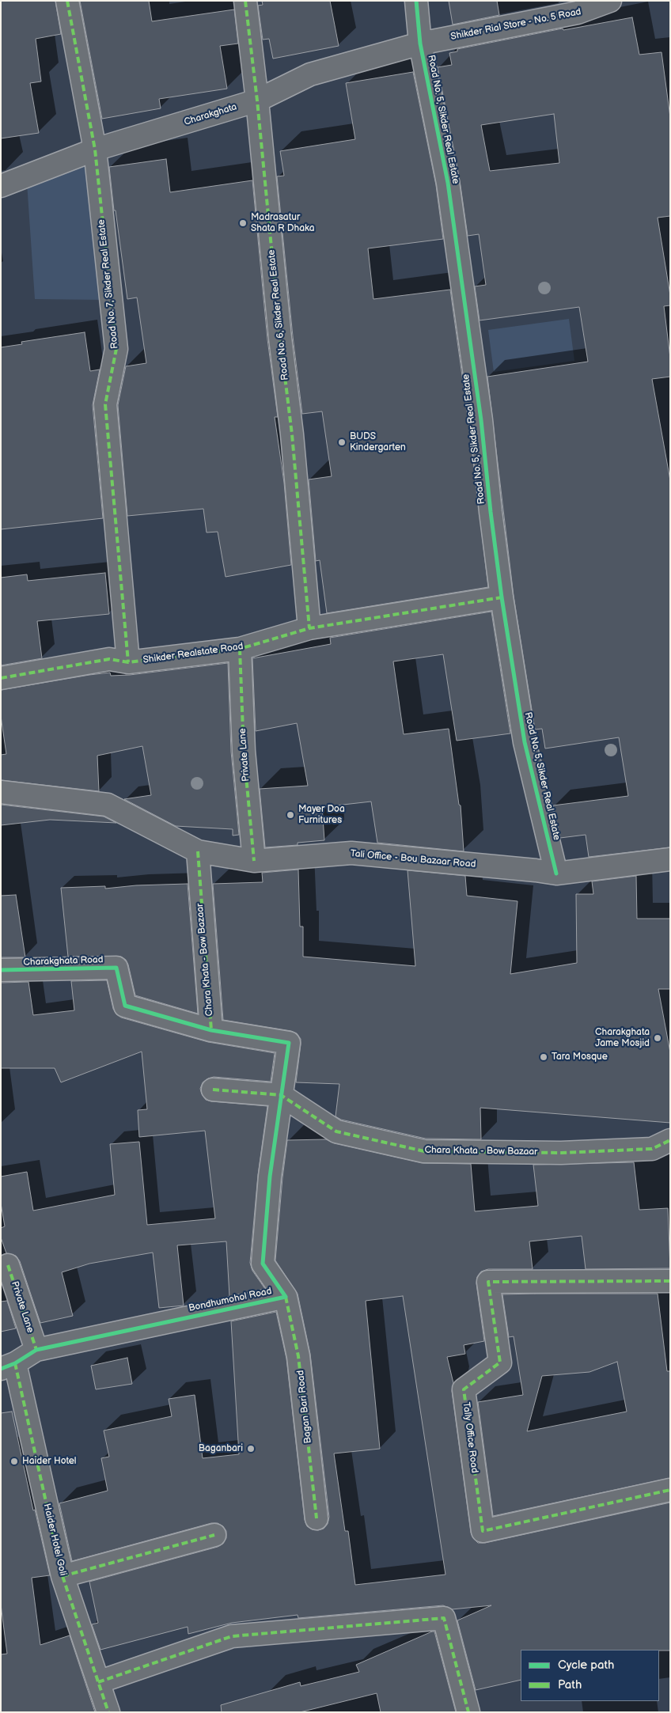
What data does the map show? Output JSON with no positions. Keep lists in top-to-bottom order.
{
  "streets": {
    "street": [
      "Shikder Rial Store - No. 5 Road",
      "Charakghata",
      "Road No. 5, Sikder Real Estate",
      "Road No. 7, Sikder Real Estate",
      "Road No. 6, Sikder Real Estate",
      "Shikder Realstate Road",
      "Private Lane",
      "Tali Office - Bou Bazaar Road",
      "Chara Khata - Bow Bazaar",
      "Charakghata Road",
      "Bondhumohol Road",
      "Bagan Bari Road",
      "Tally Office Road",
      "Haider Hotel Goli"
    ]
  },
  "crossings": [
    ["Shikder Rial Store - No. 5 Road", "Charakghata"],
    ["Shikder Rial Store - No. 5 Road", "Road No. 5, Sikder Real Estate"],
    ["Charakghata", "Road No. 5, Sikder Real Estate"],
    ["Charakghata", "Road No. 7, Sikder Real Estate"],
    ["Charakghata", "Road No. 6, Sikder Real Estate"],
    ["Road No. 5, Sikder Real Estate", "Shikder Realstate Road"],
    ["Road No. 5, Sikder Real Estate", "Tali Office - Bou Bazaar Road"],
    ["Road No. 7, Sikder Real Estate", "Shikder Realstate Road"],
    ["Road No. 6, Sikder Real Estate", "Shikder Realstate Road"],
    ["Shikder Realstate Road", "Private Lane"],
    ["Private Lane", "Tali Office - Bou Bazaar Road"],
    ["Private Lane", "Bondhumohol Road"],
    ["Tali Office - Bou Bazaar Road", "Chara Khata - Bow Bazaar"],
    ["Chara Khata - Bow Bazaar", "Charakghata Road"],
    ["Chara Khata - Bow Bazaar", "Bondhumohol Road"],
    ["Bondhumohol Road", "Bagan Bari Road"],
    ["Bondhumohol Road", "Haider Hotel Goli"]
  ],
  "places": [
    "Madrasatur Shata R Dhaka",
    "BUDS Kindergarten",
    "Mayer Doa Furnitures",
    "Charakghata Jame Mosjid",
    "Tara Mosque",
    "Baganbari",
    "Haider Hotel"
  ],
  "legend": ["Cycle path", "Path"]
}
